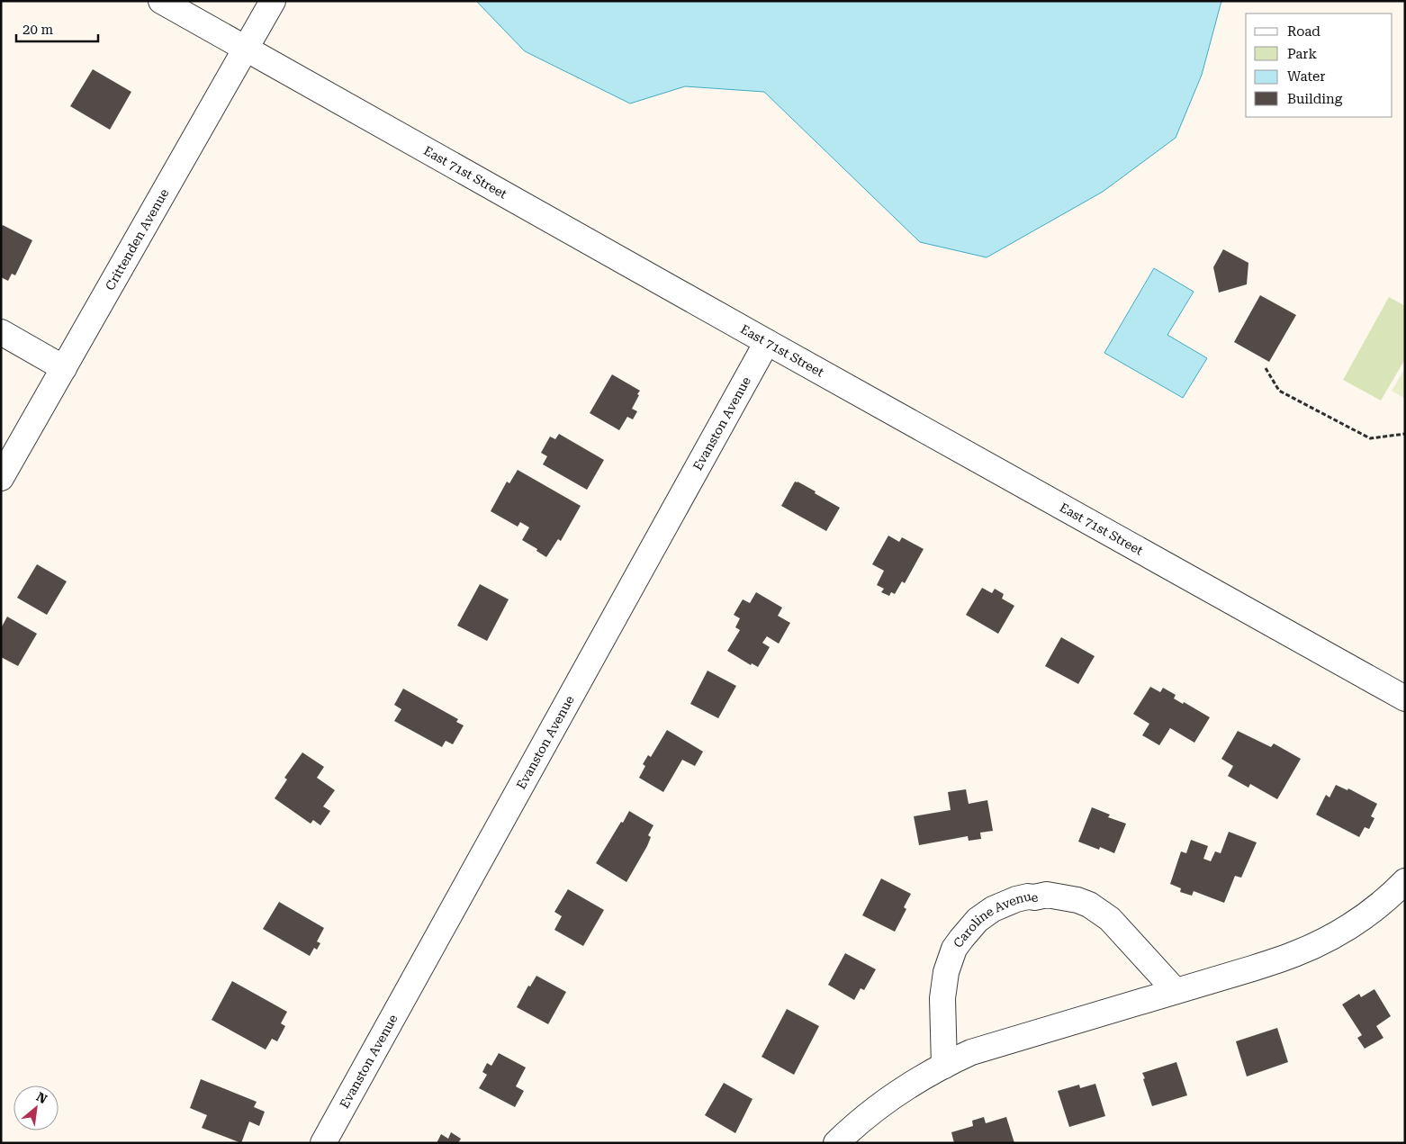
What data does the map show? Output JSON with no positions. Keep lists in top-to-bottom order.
{
  "streets": {
    "street": [
      "East 71st Street",
      "Crittenden Avenue",
      "Evanston Avenue",
      "Caroline Avenue"
    ]
  },
  "crossings": [
    ["East 71st Street", "Crittenden Avenue"],
    ["East 71st Street", "Evanston Avenue"]
  ],
  "legend": [
    "Road",
    "Park",
    "Water",
    "Building"
  ],
  "scale_bar": "20 m",
  "north": "top right"
}
